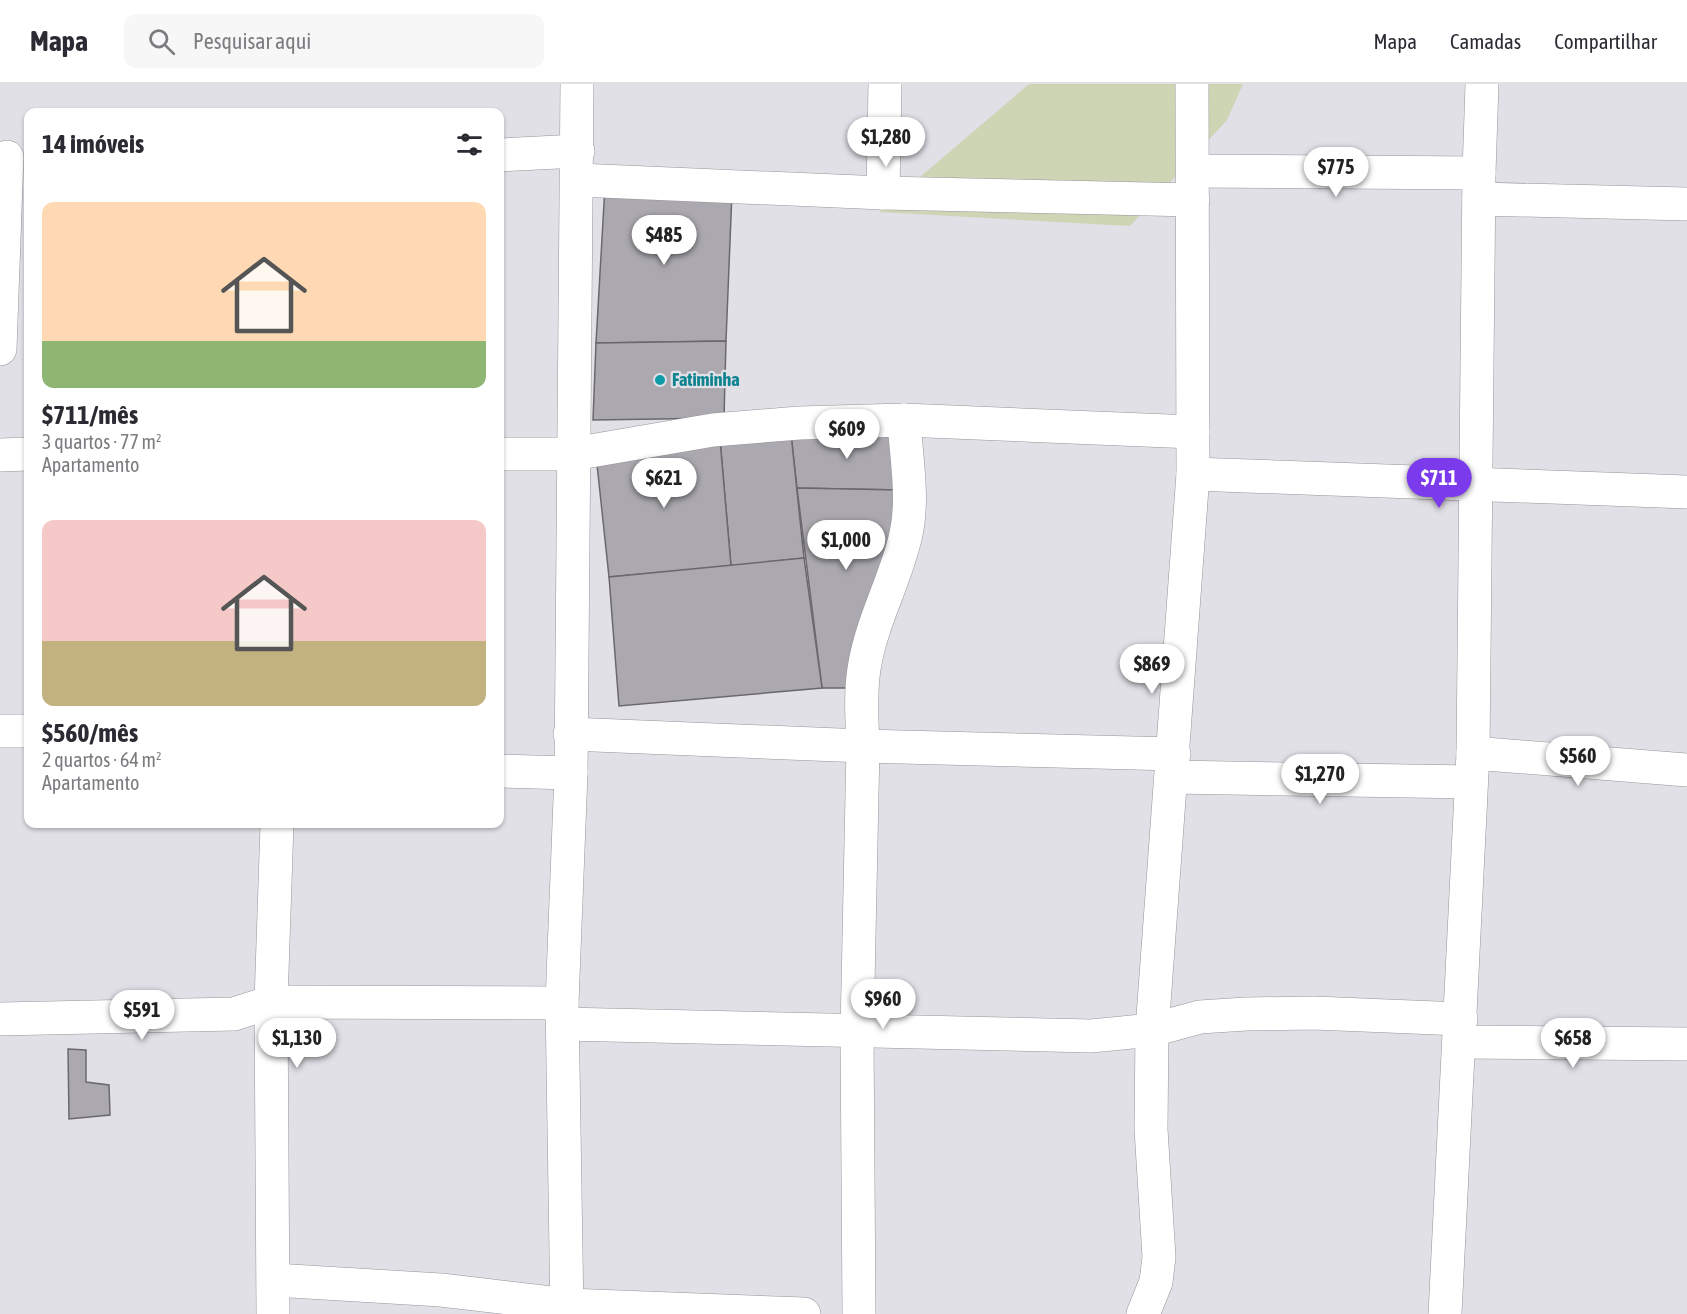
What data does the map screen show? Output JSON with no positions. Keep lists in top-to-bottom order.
{
  "places": ["Fatiminha"],
  "page": {
    "header": "Mapa",
    "search": "Pesquisar aqui",
    "nav": ["Mapa", "Camadas", "Compartilhar"],
    "heading": "14 imóveis",
    "price": [
      "$1,280",
      "$775",
      "$485",
      "$609",
      "$621",
      "$711",
      "$1,000",
      "$869",
      "$560",
      "$1,270",
      "$960",
      "$591",
      "$1,130",
      "$658"
    ],
    "list": [
      {
        "name": "$711/mês",
        "note": "3 quartos · 77 m² · Apartamento"
      },
      {
        "name": "$560/mês",
        "note": "2 quartos · 64 m² · Apartamento"
      }
    ]
  }
}
